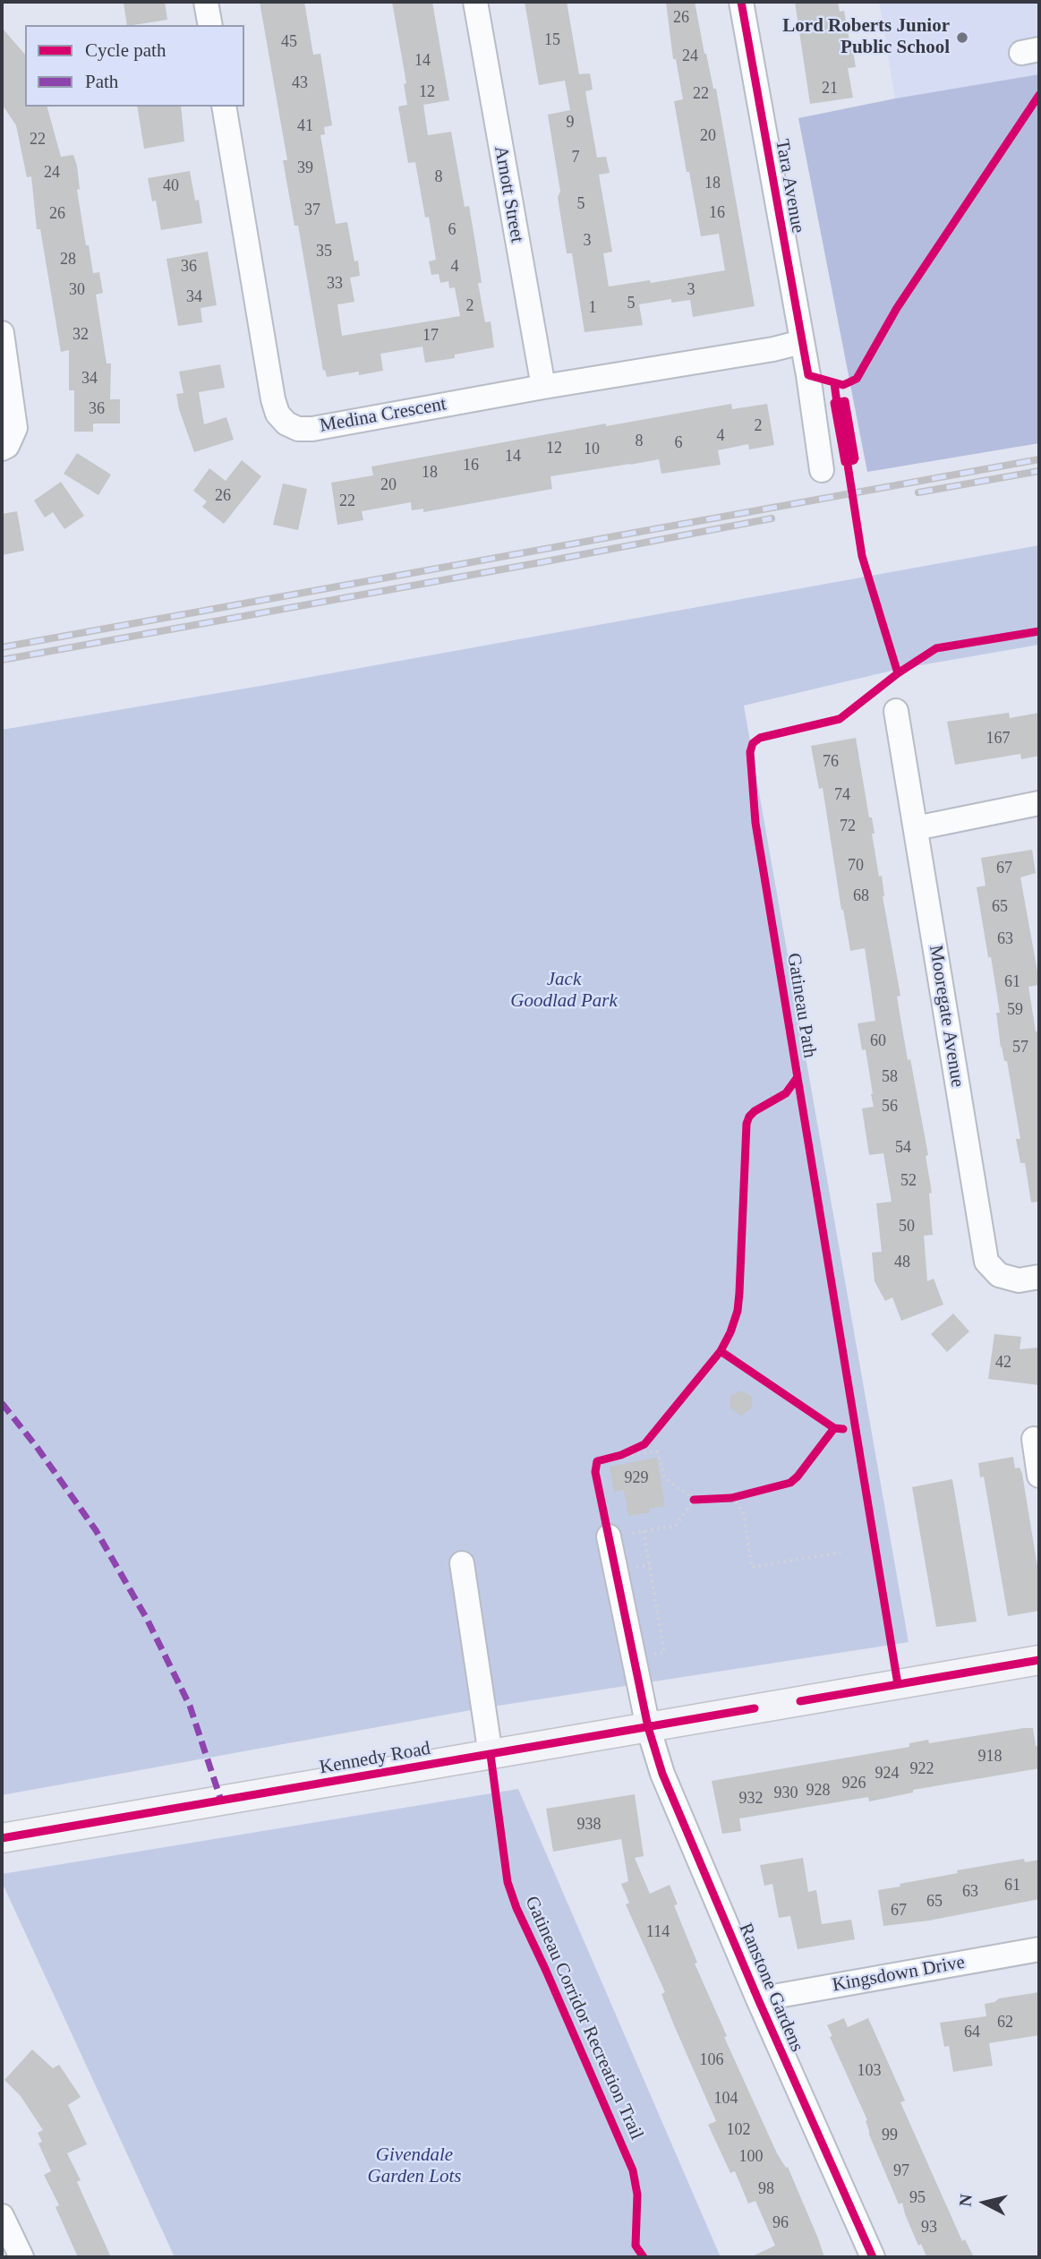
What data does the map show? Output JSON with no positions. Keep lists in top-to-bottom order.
{
  "streets": {
    "main road": ["Kennedy Road"],
    "street": [
      "Tara Avenue",
      "Arnott Street",
      "Medina Crescent",
      "Mooregate Avenue",
      "Kingsdown Drive",
      "Ranstone Gardens"
    ],
    "cycle path": ["Gatineau Path", "Gatineau Corridor Recreation Trail"]
  },
  "crossings": [
    ["Tara Avenue", "Medina Crescent"],
    ["Arnott Street", "Medina Crescent"],
    ["Kennedy Road", "Ranstone Gardens"],
    ["Kingsdown Drive", "Ranstone Gardens"]
  ],
  "parks": ["Jack Goodlad Park", "Givendale Garden Lots"],
  "places": ["Lord Roberts Junior Public School"],
  "house_numbers": [
    "26",
    "15",
    "45",
    "24",
    "14",
    "43",
    "21",
    "12",
    "22",
    "9",
    "41",
    "20",
    "22",
    "7",
    "39",
    "24",
    "8",
    "18",
    "40",
    "5",
    "37",
    "16",
    "26",
    "6",
    "3",
    "35",
    "28",
    "36",
    "4",
    "33",
    "30",
    "3",
    "34",
    "5",
    "2",
    "1",
    "32",
    "17",
    "34",
    "36",
    "2",
    "4",
    "8",
    "6",
    "12",
    "10",
    "14",
    "16",
    "18",
    "20",
    "26",
    "22",
    "167",
    "76",
    "74",
    "72",
    "70",
    "67",
    "68",
    "65",
    "63",
    "61",
    "59",
    "60",
    "57",
    "58",
    "56",
    "54",
    "52",
    "50",
    "48",
    "42",
    "929",
    "918",
    "922",
    "924",
    "926",
    "928",
    "930",
    "932",
    "938",
    "61",
    "63",
    "65",
    "67",
    "114",
    "62",
    "64",
    "106",
    "103",
    "104",
    "102",
    "99",
    "100",
    "97",
    "98",
    "95",
    "96",
    "93"
  ],
  "legend": ["Cycle path", "Path"],
  "north": "left"
}
